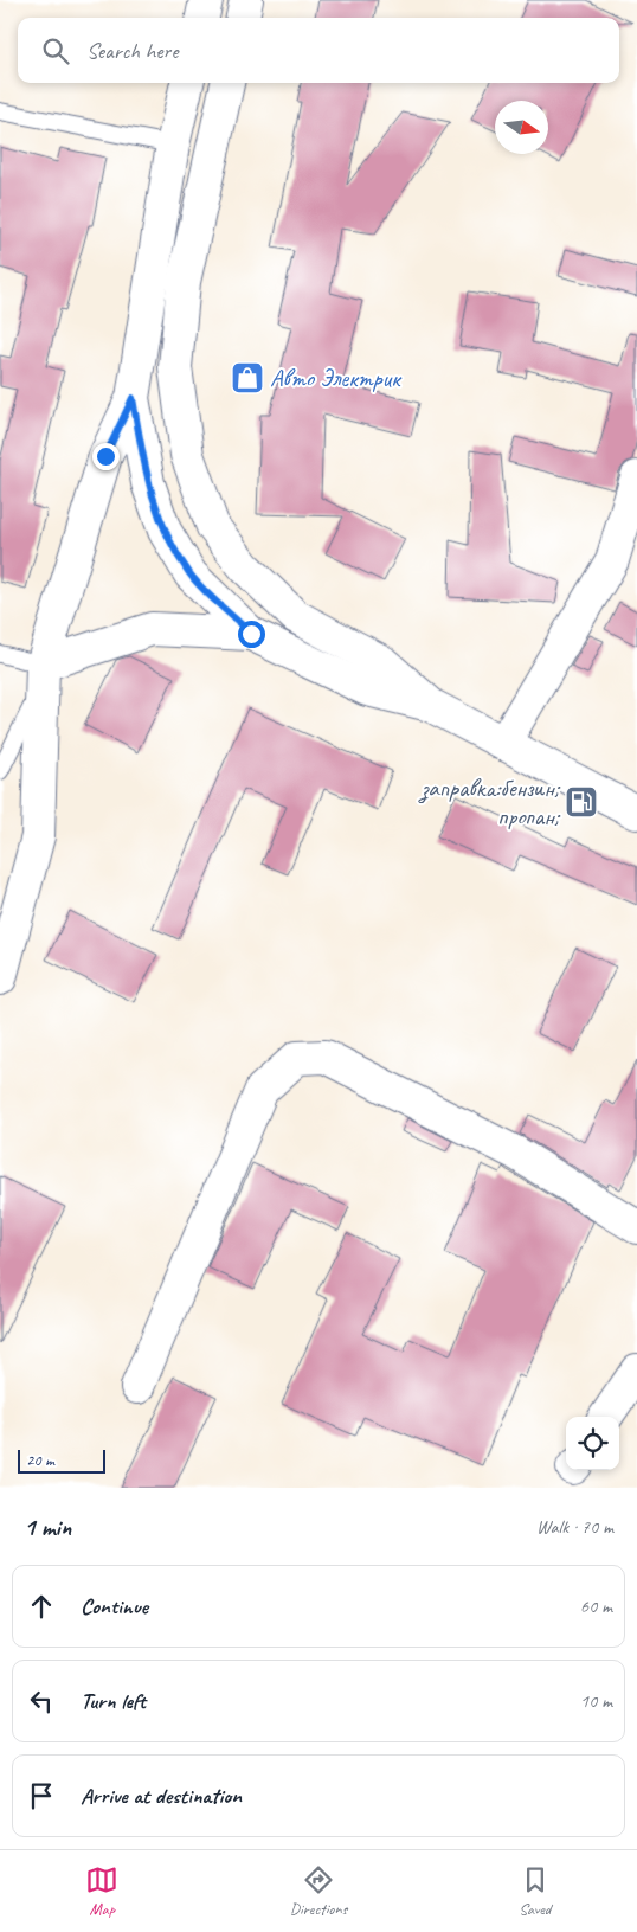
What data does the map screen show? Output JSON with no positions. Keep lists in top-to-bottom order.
{
  "places": {
    "shop": ["Авто Электрик"],
    "fuel station": ["заправка:бензин; пропан;"]
  },
  "scale_bar": "20 m",
  "north": "right",
  "page": {
    "search": "Search here",
    "scale": "20 m",
    "heading": ["1 min", "Walk · 70 m"],
    "list": [
      ["Continue", "60 m"],
      ["Turn left", "10 m"],
      "Arrive at destination"
    ],
    "nav": ["Map", "Directions", "Saved"]
  }
}
